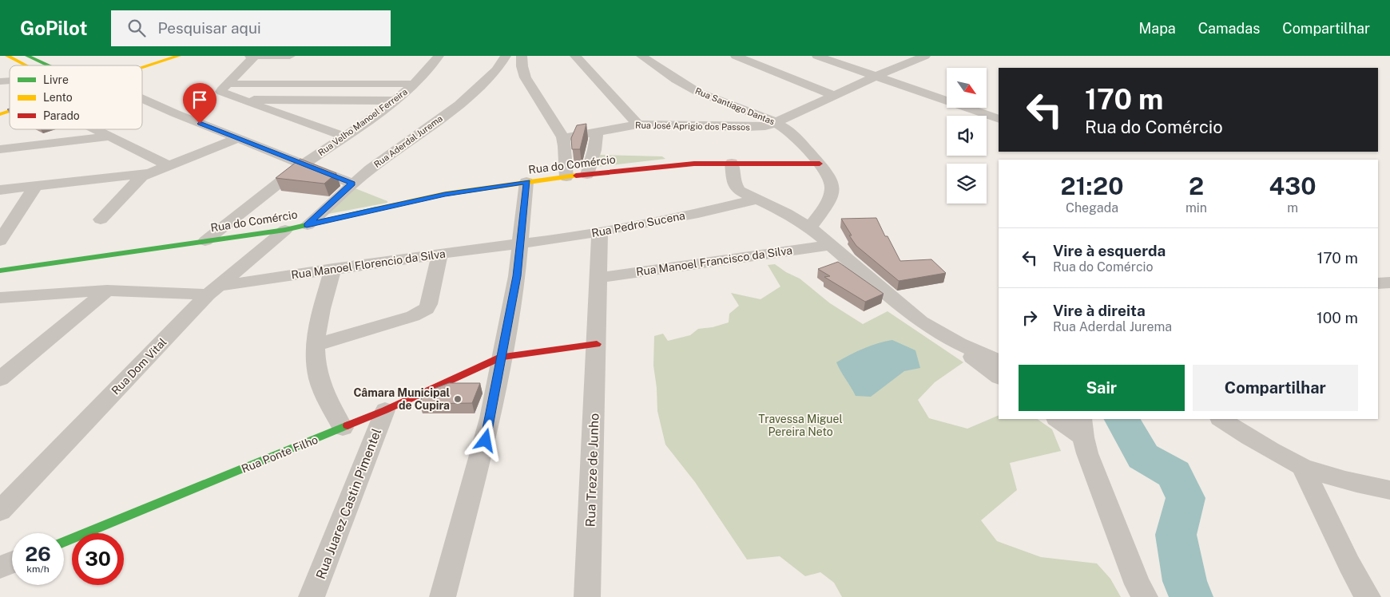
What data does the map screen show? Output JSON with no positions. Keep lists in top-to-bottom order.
{
  "streets": {
    "street": [
      "Rua Santiago Dantas",
      "Rua Velho Manoel Ferreira",
      "Rua José Aprigio dos Passos",
      "Rua Aderdal Jurema",
      "Rua do Comércio",
      "Rua Pedro Sucena",
      "Rua Manoel Francisco da Silva",
      "Rua Manoel Florencio da Silva",
      "Rua Dom Vital",
      "Rua Ponte Filho",
      "Rua Treze de Junho",
      "Rua Juarez Castin Pimentel"
    ]
  },
  "crossings": [
    ["Rua Santiago Dantas", "Rua José Aprigio dos Passos"],
    ["Rua Santiago Dantas", "Rua do Comércio"],
    ["Rua Velho Manoel Ferreira", "Rua do Comércio"],
    ["Rua Aderdal Jurema", "Rua do Comércio"],
    ["Rua do Comércio", "Rua Dom Vital"],
    ["Rua Pedro Sucena", "Rua Manoel Florencio da Silva"],
    ["Rua Pedro Sucena", "Rua Treze de Junho"],
    ["Rua Manoel Francisco da Silva", "Rua Treze de Junho"],
    ["Rua Manoel Florencio da Silva", "Rua Dom Vital"],
    ["Rua Ponte Filho", "Rua Juarez Castin Pimentel"]
  ],
  "parks": ["Travessa Miguel Pereira Neto"],
  "places": ["Câmara Municipal de Cupira"],
  "legend": ["Livre", "Lento", "Parado"],
  "north": "bottom right",
  "page": {
    "header": "GoPilot",
    "search": "Pesquisar aqui",
    "nav": ["Mapa", "Camadas", "Compartilhar"],
    "turn": ["170 m", "Rua do Comércio"],
    "eta": [
      "21:20",
      "Chegada",
      "2",
      "min",
      "430",
      "m"
    ],
    "list": [
      {
        "name": "Vire à esquerda",
        "note": "Rua do Comércio",
        "value": "170 m"
      },
      {
        "name": "Vire à direita",
        "note": "Rua Aderdal Jurema",
        "value": "100 m"
      }
    ],
    "buttons": ["Sair", "Compartilhar"],
    "speed": "26 km/h",
    "limit": "30"
  }
}
